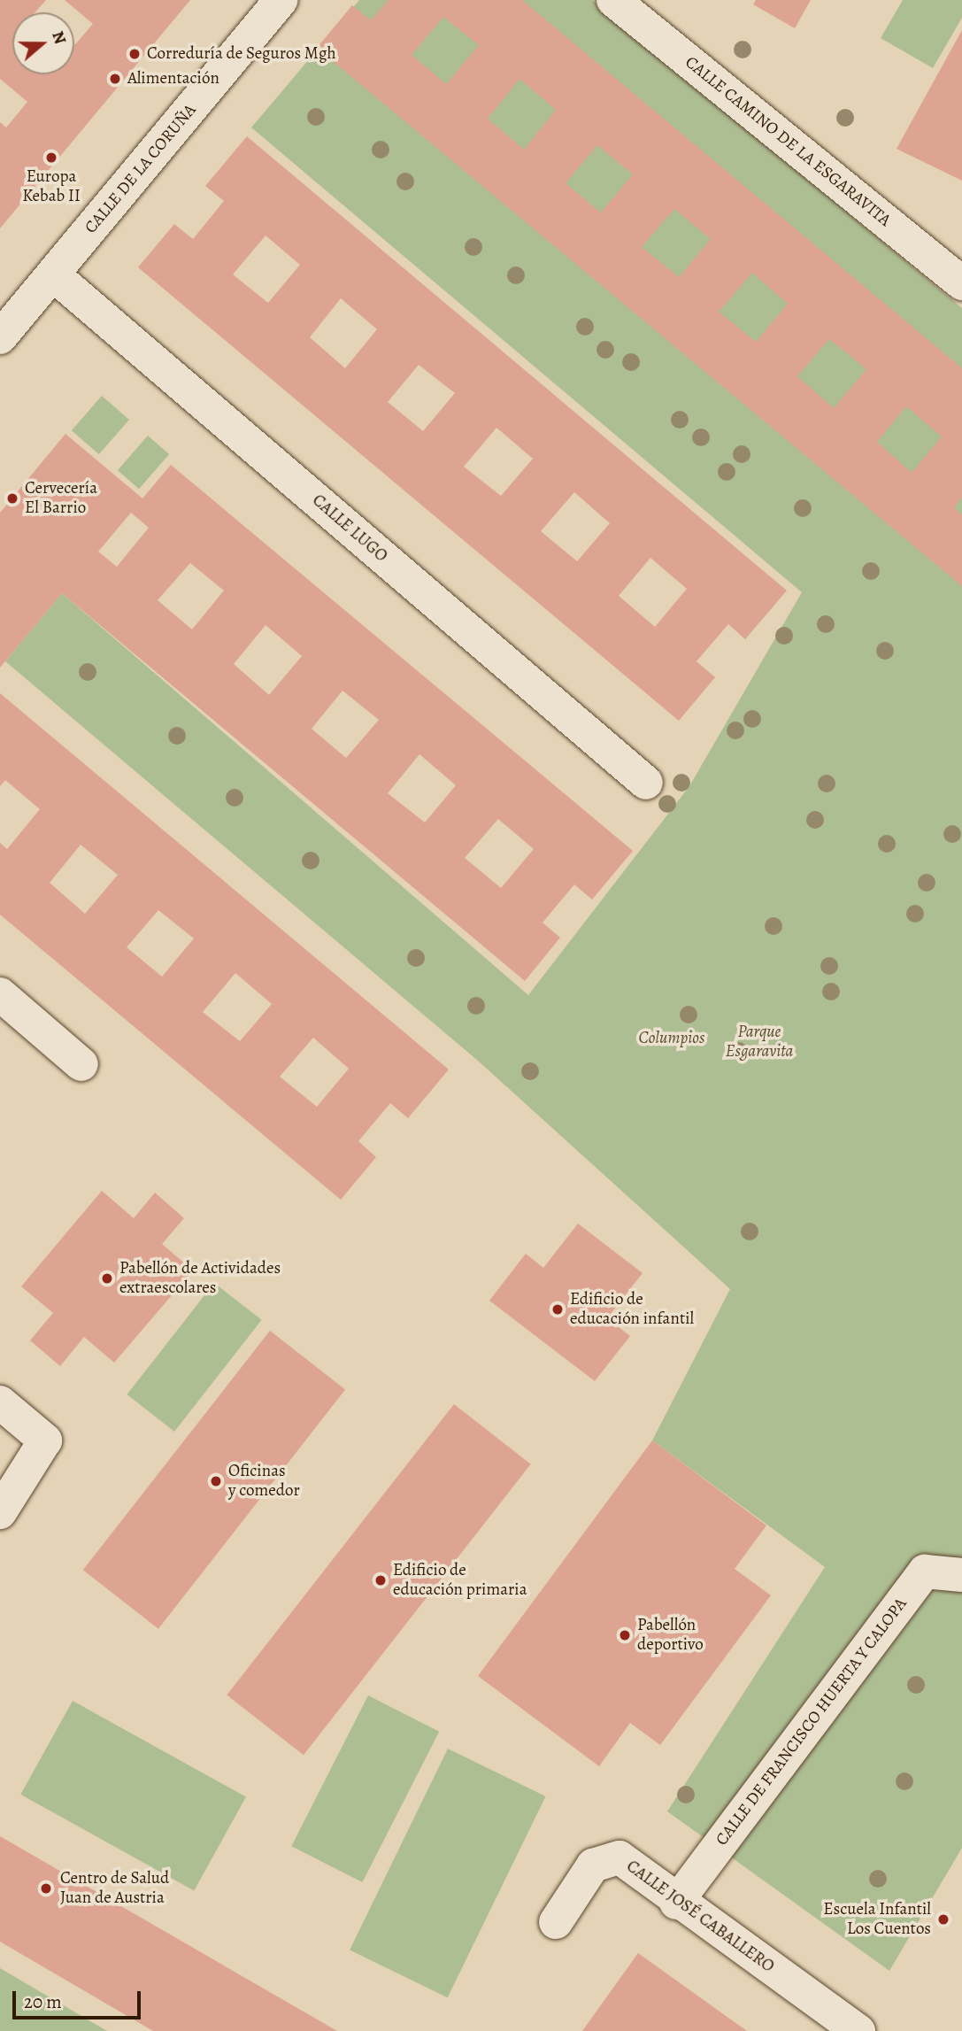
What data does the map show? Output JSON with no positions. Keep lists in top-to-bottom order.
{
  "streets": {
    "street": [
      "CALLE CAMINO DE LA ESGARAVITA",
      "CALLE DE LA CORUÑA",
      "CALLE LUGO",
      "CALLE DE FRANCISCO HUERTA Y CALOPA",
      "CALLE JOSÉ CABALLERO"
    ]
  },
  "crossings": [
    ["CALLE DE LA CORUÑA", "CALLE LUGO"],
    ["CALLE DE FRANCISCO HUERTA Y CALOPA", "CALLE JOSÉ CABALLERO"]
  ],
  "parks": ["Parque Esgaravita", "Columpios"],
  "places": [
    "Correduría de Seguros Mgh",
    "Alimentación",
    "Europa Kebab II",
    "Cervecería El Barrio",
    "Pabellón de Actividades extraescolares",
    "Edificio de educación infantil",
    "Oficinas y comedor",
    "Edificio de educación primaria",
    "Pabellón deportivo",
    "Centro de Salud Juan de Austria",
    "Escuela Infantil Los Cuentos"
  ],
  "scale_bar": "20 m",
  "north": "right"
}
